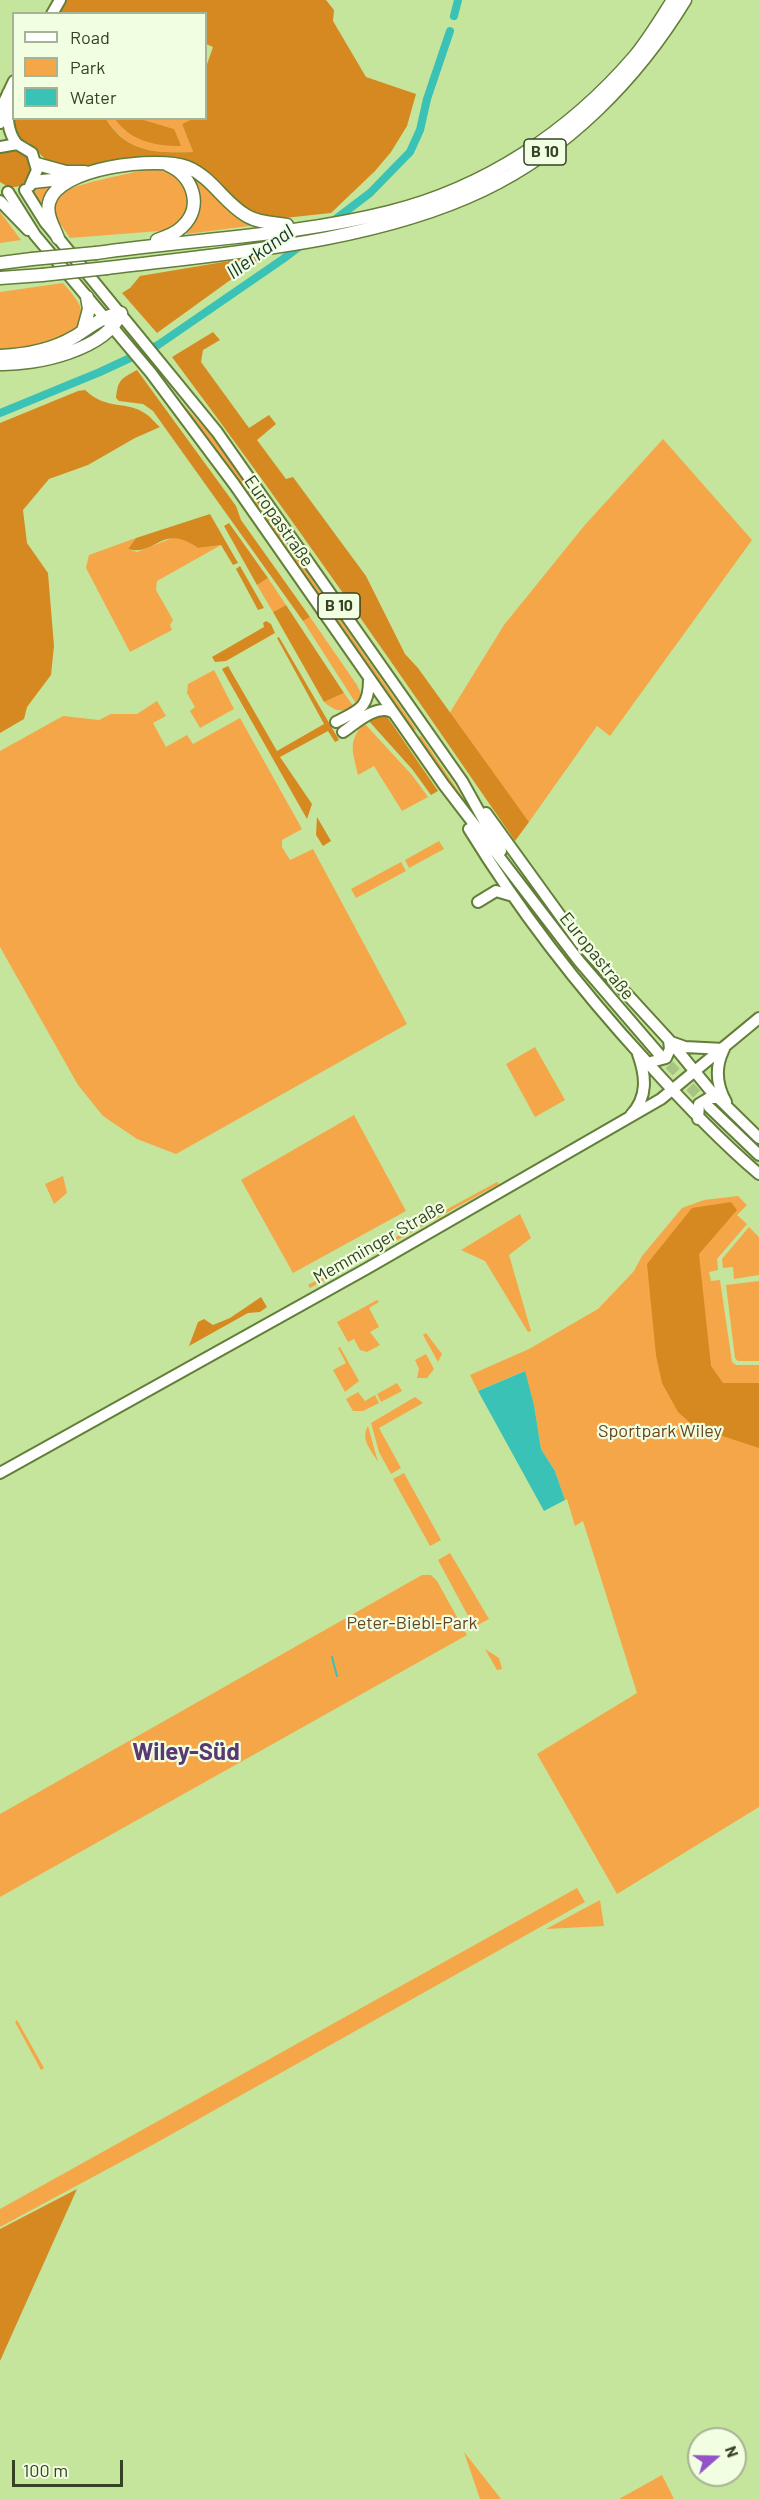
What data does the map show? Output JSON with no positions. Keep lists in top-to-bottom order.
{
  "streets": {
    "highway": ["B 10"],
    "main road": ["Europastraße", "Memminger Straße"]
  },
  "crossings": [
    ["B 10", "Europastraße"]
  ],
  "districts": ["Wiley-Süd"],
  "water": ["Illerkanal"],
  "parks": ["Sportpark Wiley", "Peter-Biebl-Park"],
  "legend": ["Road", "Park", "Water"],
  "scale_bar": "100 m",
  "north": "right"
}
